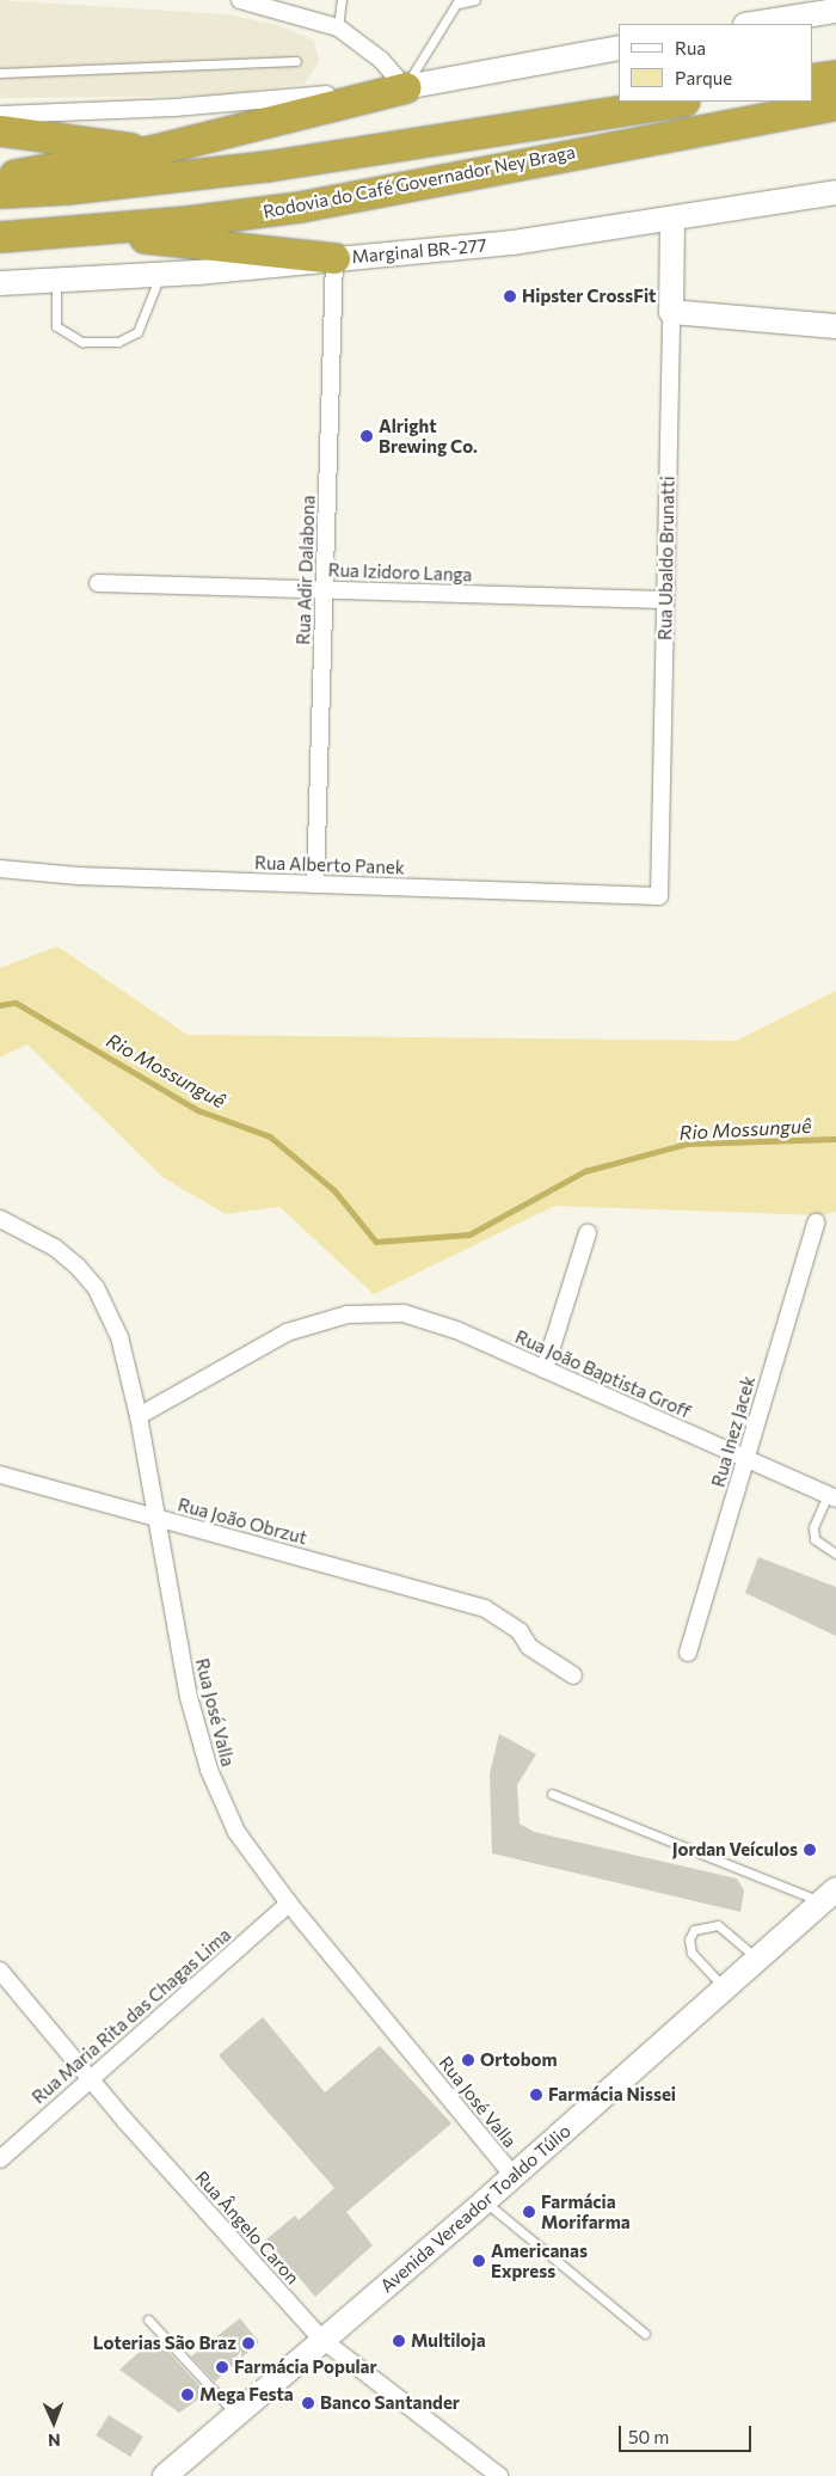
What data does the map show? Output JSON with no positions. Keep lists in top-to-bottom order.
{
  "streets": {
    "highway": ["Rodovia do Café Governador Ney Braga"],
    "main road": ["Marginal BR-277", "Rua Ubaldo Brunatti", "Avenida Vereador Toaldo Túlio"],
    "street": [
      "Rua Adir Dalabona",
      "Rua Izidoro Langa",
      "Rua Alberto Panek",
      "Rua João Baptista Groff",
      "Rua Inez Jacek",
      "Rua João Obrzut",
      "Rua José Valla",
      "Rua Maria Rita das Chagas Lima",
      "Rua Ângelo Caron"
    ]
  },
  "crossings": [
    ["Marginal BR-277", "Rua Ubaldo Brunatti"],
    ["Marginal BR-277", "Rua Adir Dalabona"],
    ["Rua Ubaldo Brunatti", "Rua Izidoro Langa"],
    ["Rua Ubaldo Brunatti", "Rua Alberto Panek"],
    ["Rua Adir Dalabona", "Rua Izidoro Langa"],
    ["Rua Adir Dalabona", "Rua Alberto Panek"],
    ["Rua João Baptista Groff", "Rua Inez Jacek"],
    ["Rua João Baptista Groff", "Rua José Valla"],
    ["Rua João Obrzut", "Rua José Valla"],
    ["Rua José Valla", "Rua Maria Rita das Chagas Lima"],
    ["Rua José Valla", "Avenida Vereador Toaldo Túlio"],
    ["Rua Maria Rita das Chagas Lima", "Rua Ângelo Caron"],
    ["Avenida Vereador Toaldo Túlio", "Rua Ângelo Caron"]
  ],
  "water": ["Rio Mossunguê"],
  "places": [
    "Hipster CrossFit",
    "Alright Brewing Co.",
    "Jordan Veículos",
    "Ortobom",
    "Farmácia Nissei",
    "Farmácia Morifarma",
    "Americanas Express",
    "Multiloja",
    "Loterias São Braz",
    "Farmácia Popular",
    "Mega Festa",
    "Banco Santander"
  ],
  "legend": ["Rua", "Parque"],
  "scale_bar": "50 m",
  "north": "bottom"
}
